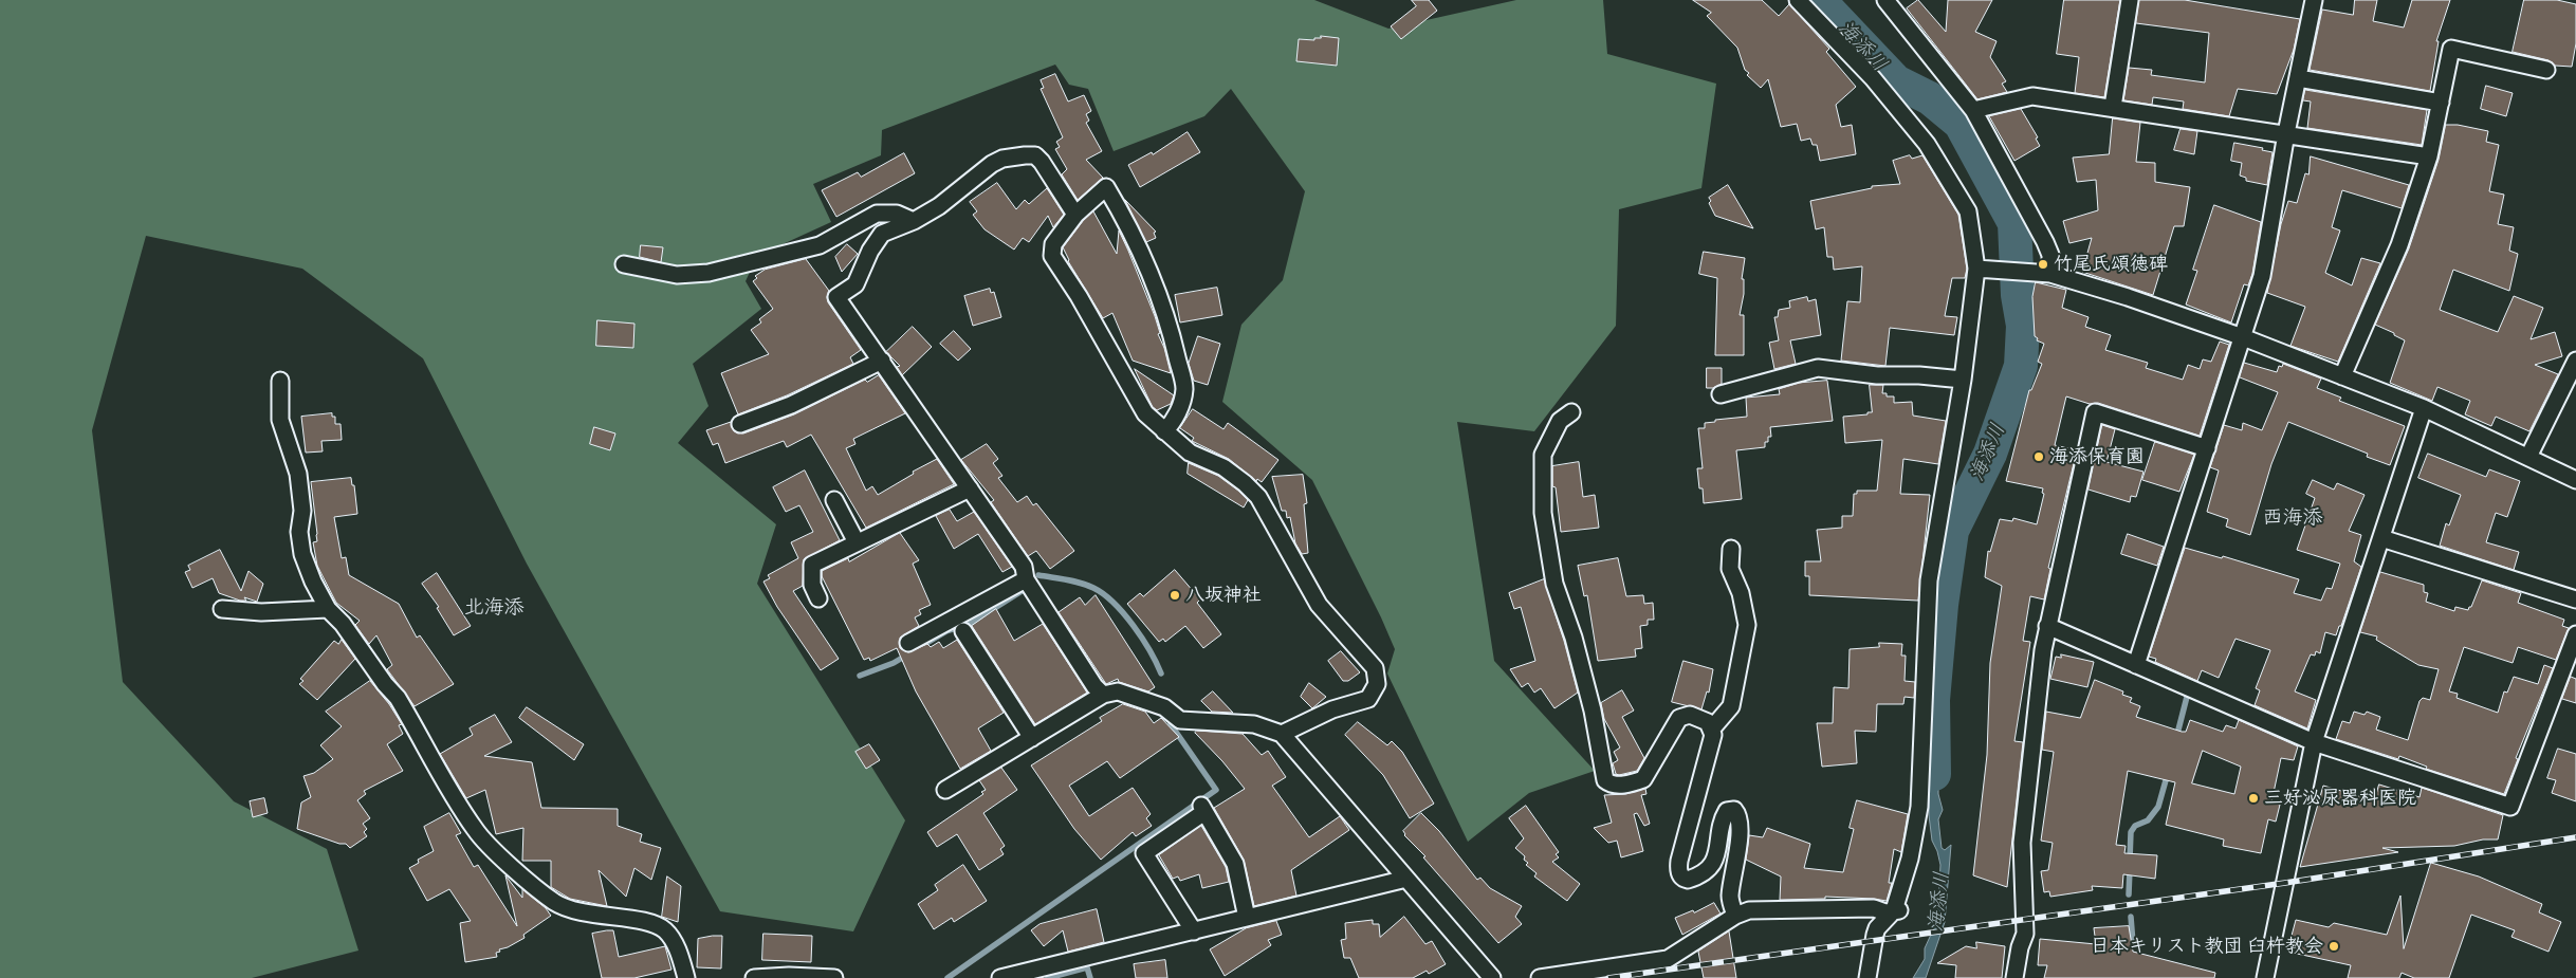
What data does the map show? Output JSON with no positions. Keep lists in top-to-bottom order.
{
  "districts": ["西海添", "北海添"],
  "water": ["海添川"],
  "places": [
    "竹尾氏頌徳碑",
    "海添保育園",
    "八坂神社",
    "三好泌尿器科医院",
    "日本キリスト教団 臼杵教会"
  ]
}
